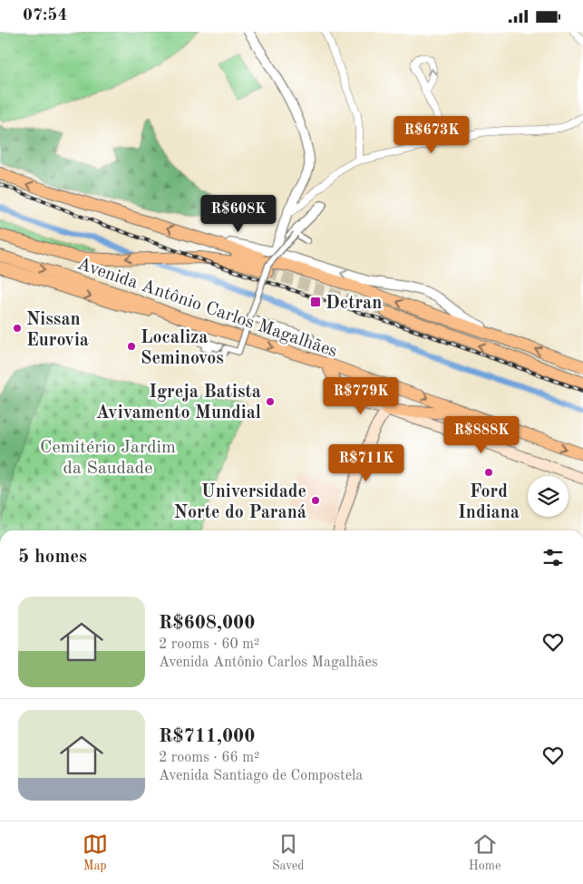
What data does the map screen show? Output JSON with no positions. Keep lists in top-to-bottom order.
{
  "streets": {
    "main road": ["Avenida Antônio Carlos Magalhães"]
  },
  "parks": ["Cemitério Jardim da Saudade"],
  "places": {
    "transit": ["Detran"],
    "other": [
      "Nissan Eurovia",
      "Localiza Seminovos",
      "Igreja Batista Avivamento Mundial",
      "Ford Indiana",
      "Universidade Norte do Paraná"
    ]
  },
  "page": {
    "status": "07:54",
    "price": [
      "R$673K",
      "R$608K",
      "R$779K",
      "R$888K",
      "R$711K"
    ],
    "heading": "5 homes",
    "list": [
      {
        "name": "R$608,000",
        "note": "2 rooms · 60 m² · Avenida Antônio Carlos Magalhães"
      },
      {
        "name": "R$711,000",
        "note": "2 rooms · 66 m² · Avenida Santiago de Compostela"
      }
    ],
    "tabs": ["Map", "Saved", "Home"]
  }
}
